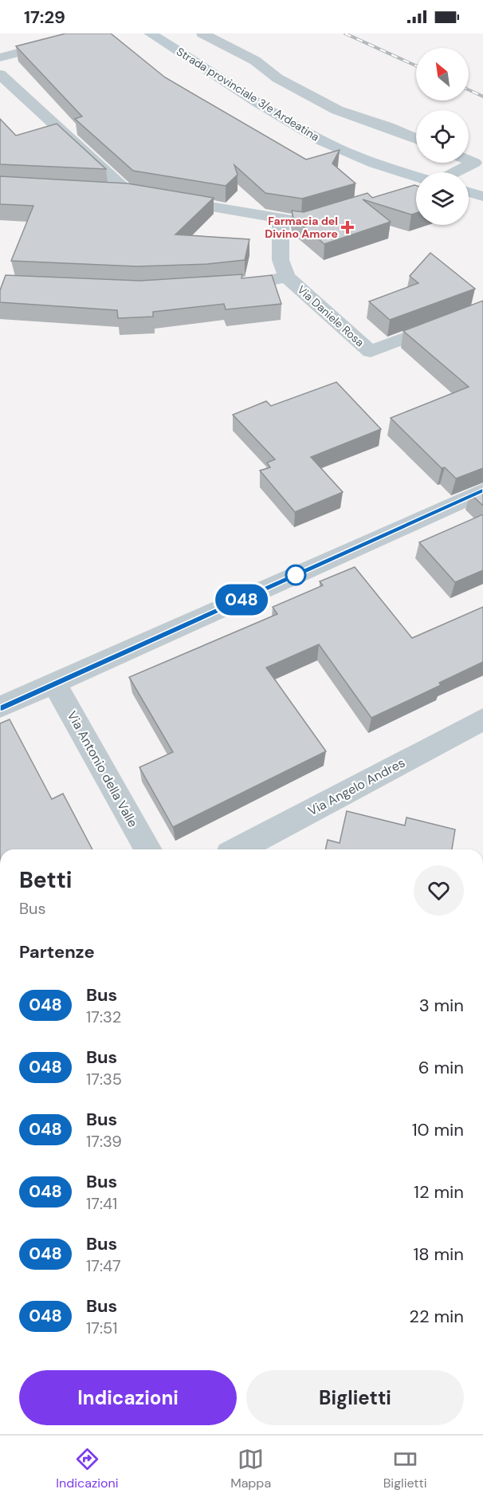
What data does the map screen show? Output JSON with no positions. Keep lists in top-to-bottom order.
{
  "streets": {
    "main road": ["Strada provinciale 3/e Ardeatina"],
    "street": ["Via Daniele Rosa", "Via Antonio della Valle", "Via Angelo Andres"]
  },
  "places": {
    "health": ["Farmacia del Divino Amore"]
  },
  "lines": ["bus line 048"],
  "north": "top left",
  "page": {
    "status": "17:29",
    "on_map": "048",
    "heading": [
      ["Betti", "Bus"],
      "Partenze"
    ],
    "list": [
      {
        "mark": "048",
        "name": "Bus",
        "note": "17:32",
        "value": "3 min"
      },
      {
        "mark": "048",
        "name": "Bus",
        "note": "17:35",
        "value": "6 min"
      },
      {
        "mark": "048",
        "name": "Bus",
        "note": "17:39",
        "value": "10 min"
      },
      {
        "mark": "048",
        "name": "Bus",
        "note": "17:41",
        "value": "12 min"
      },
      {
        "mark": "048",
        "name": "Bus",
        "note": "17:47",
        "value": "18 min"
      },
      {
        "mark": "048",
        "name": "Bus",
        "note": "17:51",
        "value": "22 min"
      }
    ],
    "buttons": ["Indicazioni", "Biglietti"],
    "tabs": ["Indicazioni", "Mappa", "Biglietti"]
  }
}
